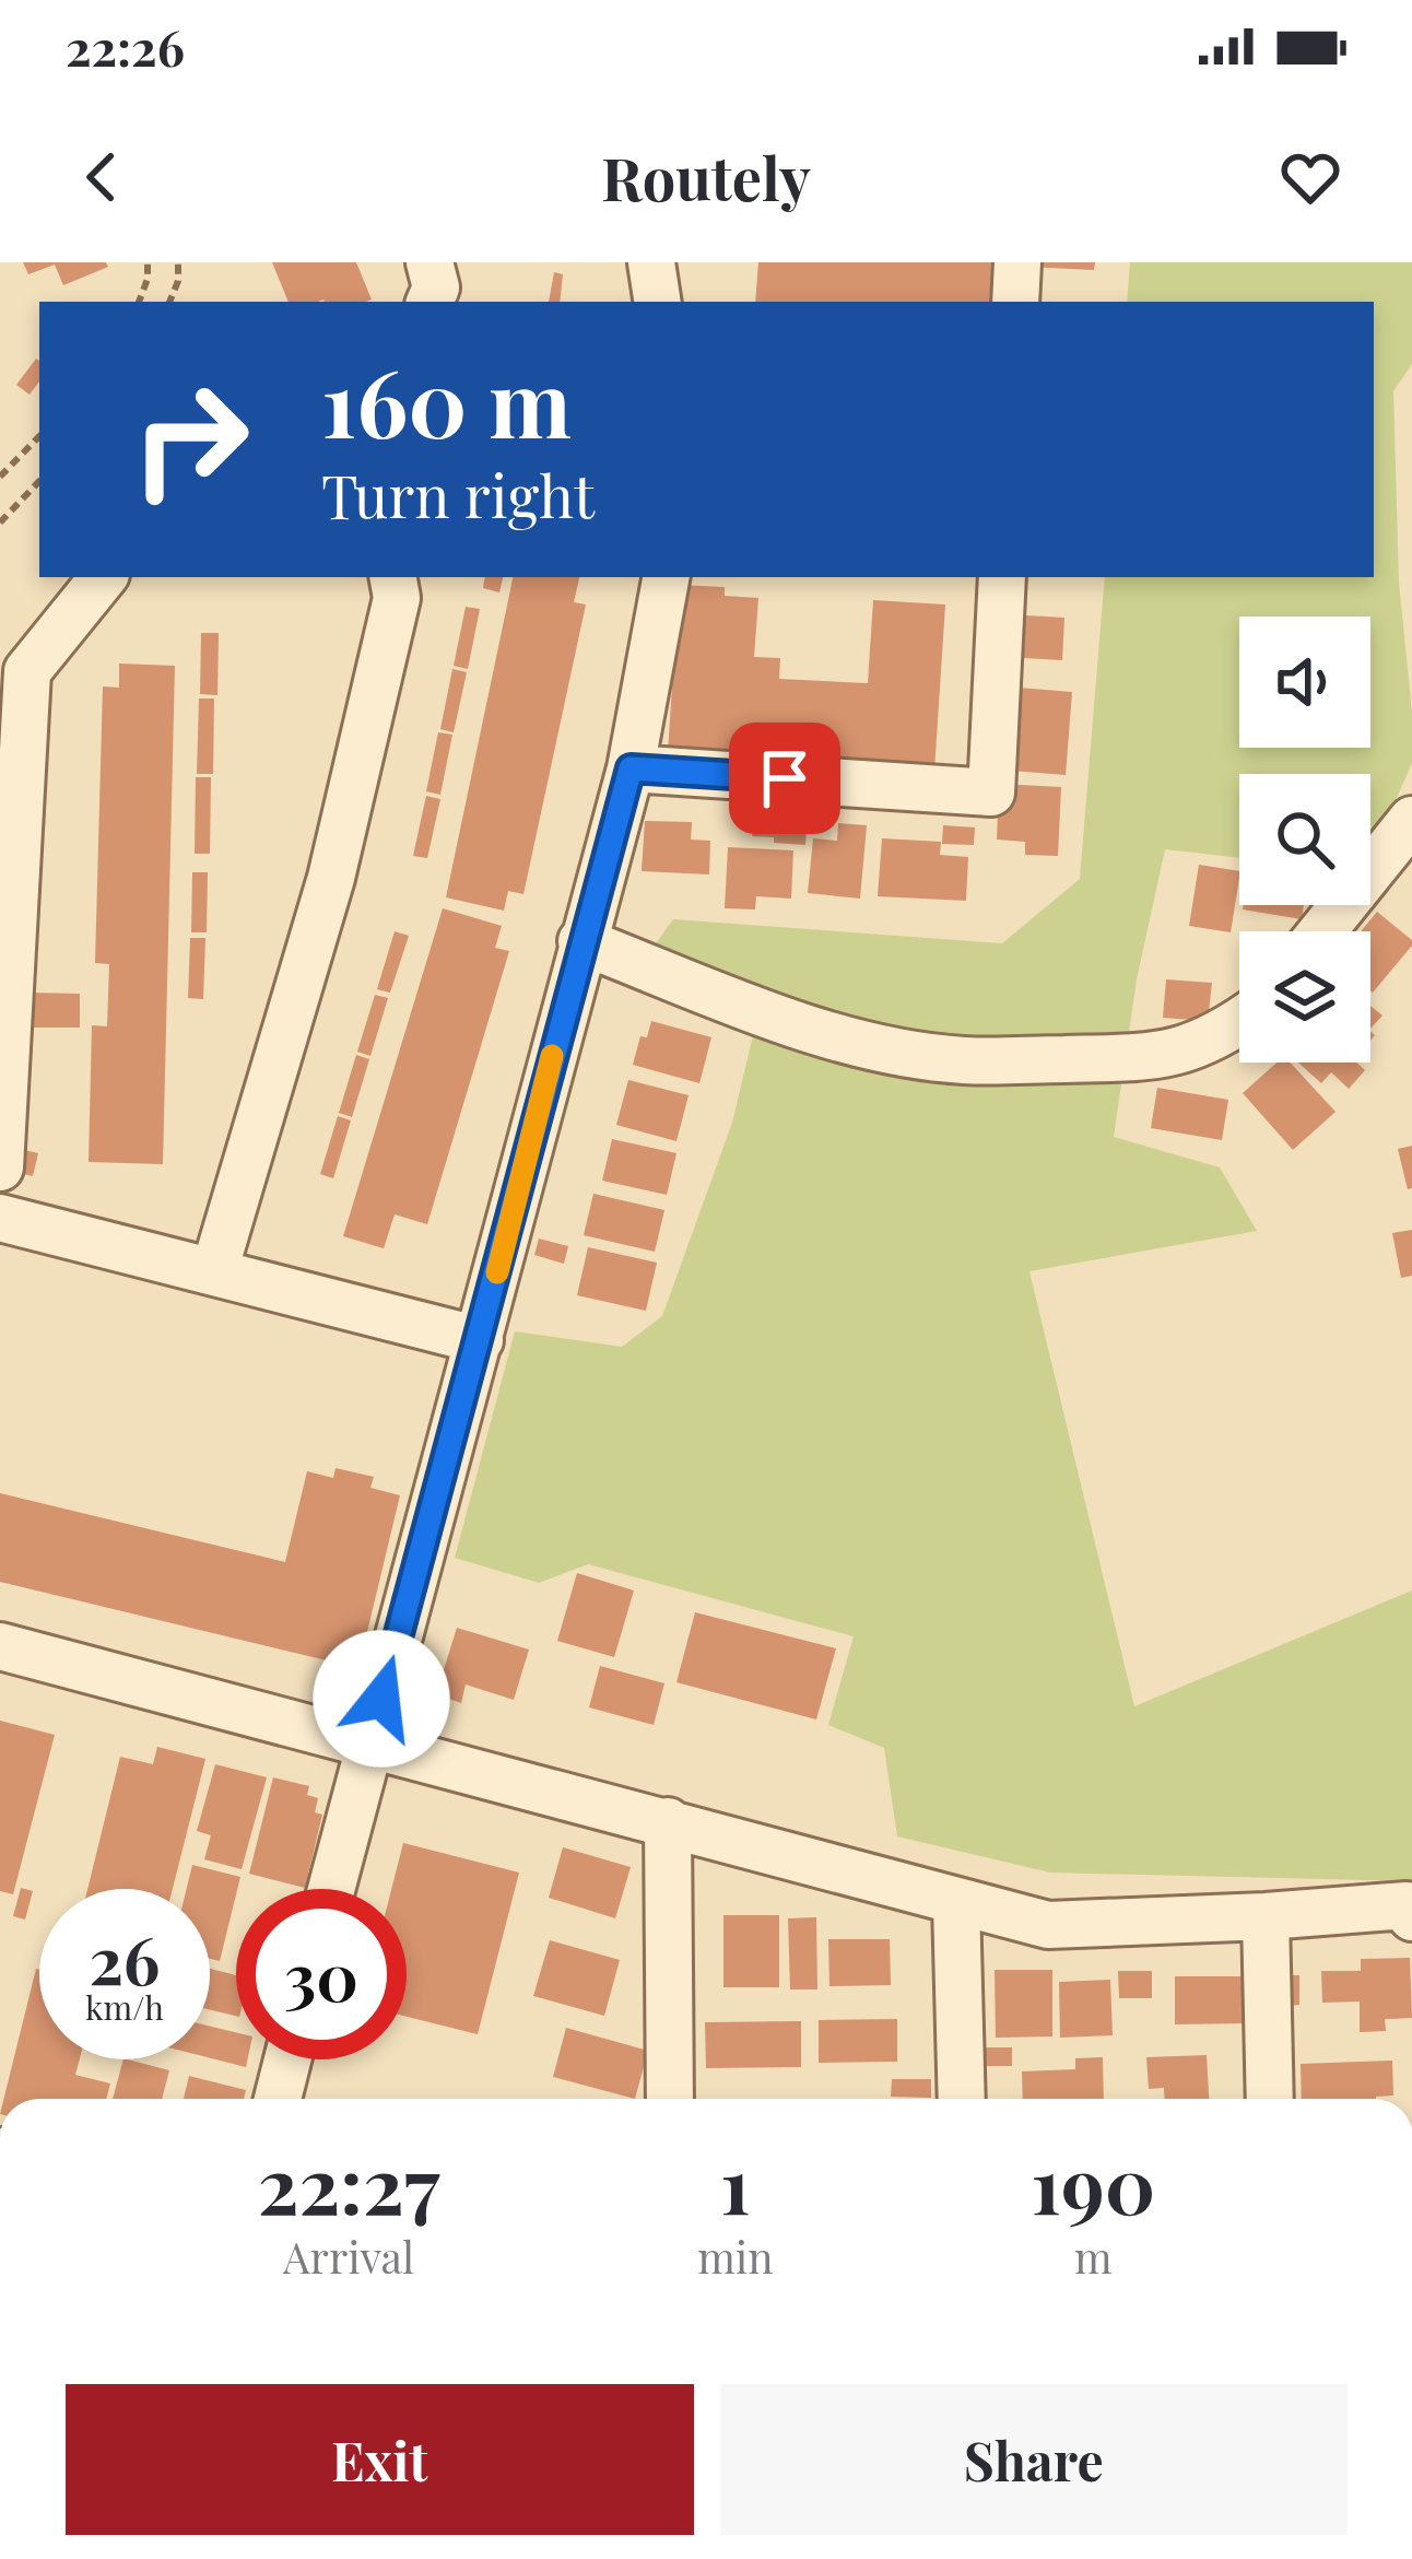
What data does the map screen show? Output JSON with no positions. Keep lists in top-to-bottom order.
{
  "page": {
    "status": "22:26",
    "header": "Routely",
    "turn": ["160 m", "Turn right"],
    "speed": "26 km/h",
    "limit": "30",
    "eta": [
      "22:27",
      "Arrival",
      "1",
      "min",
      "190",
      "m"
    ],
    "buttons": ["Exit", "Share"]
  }
}
